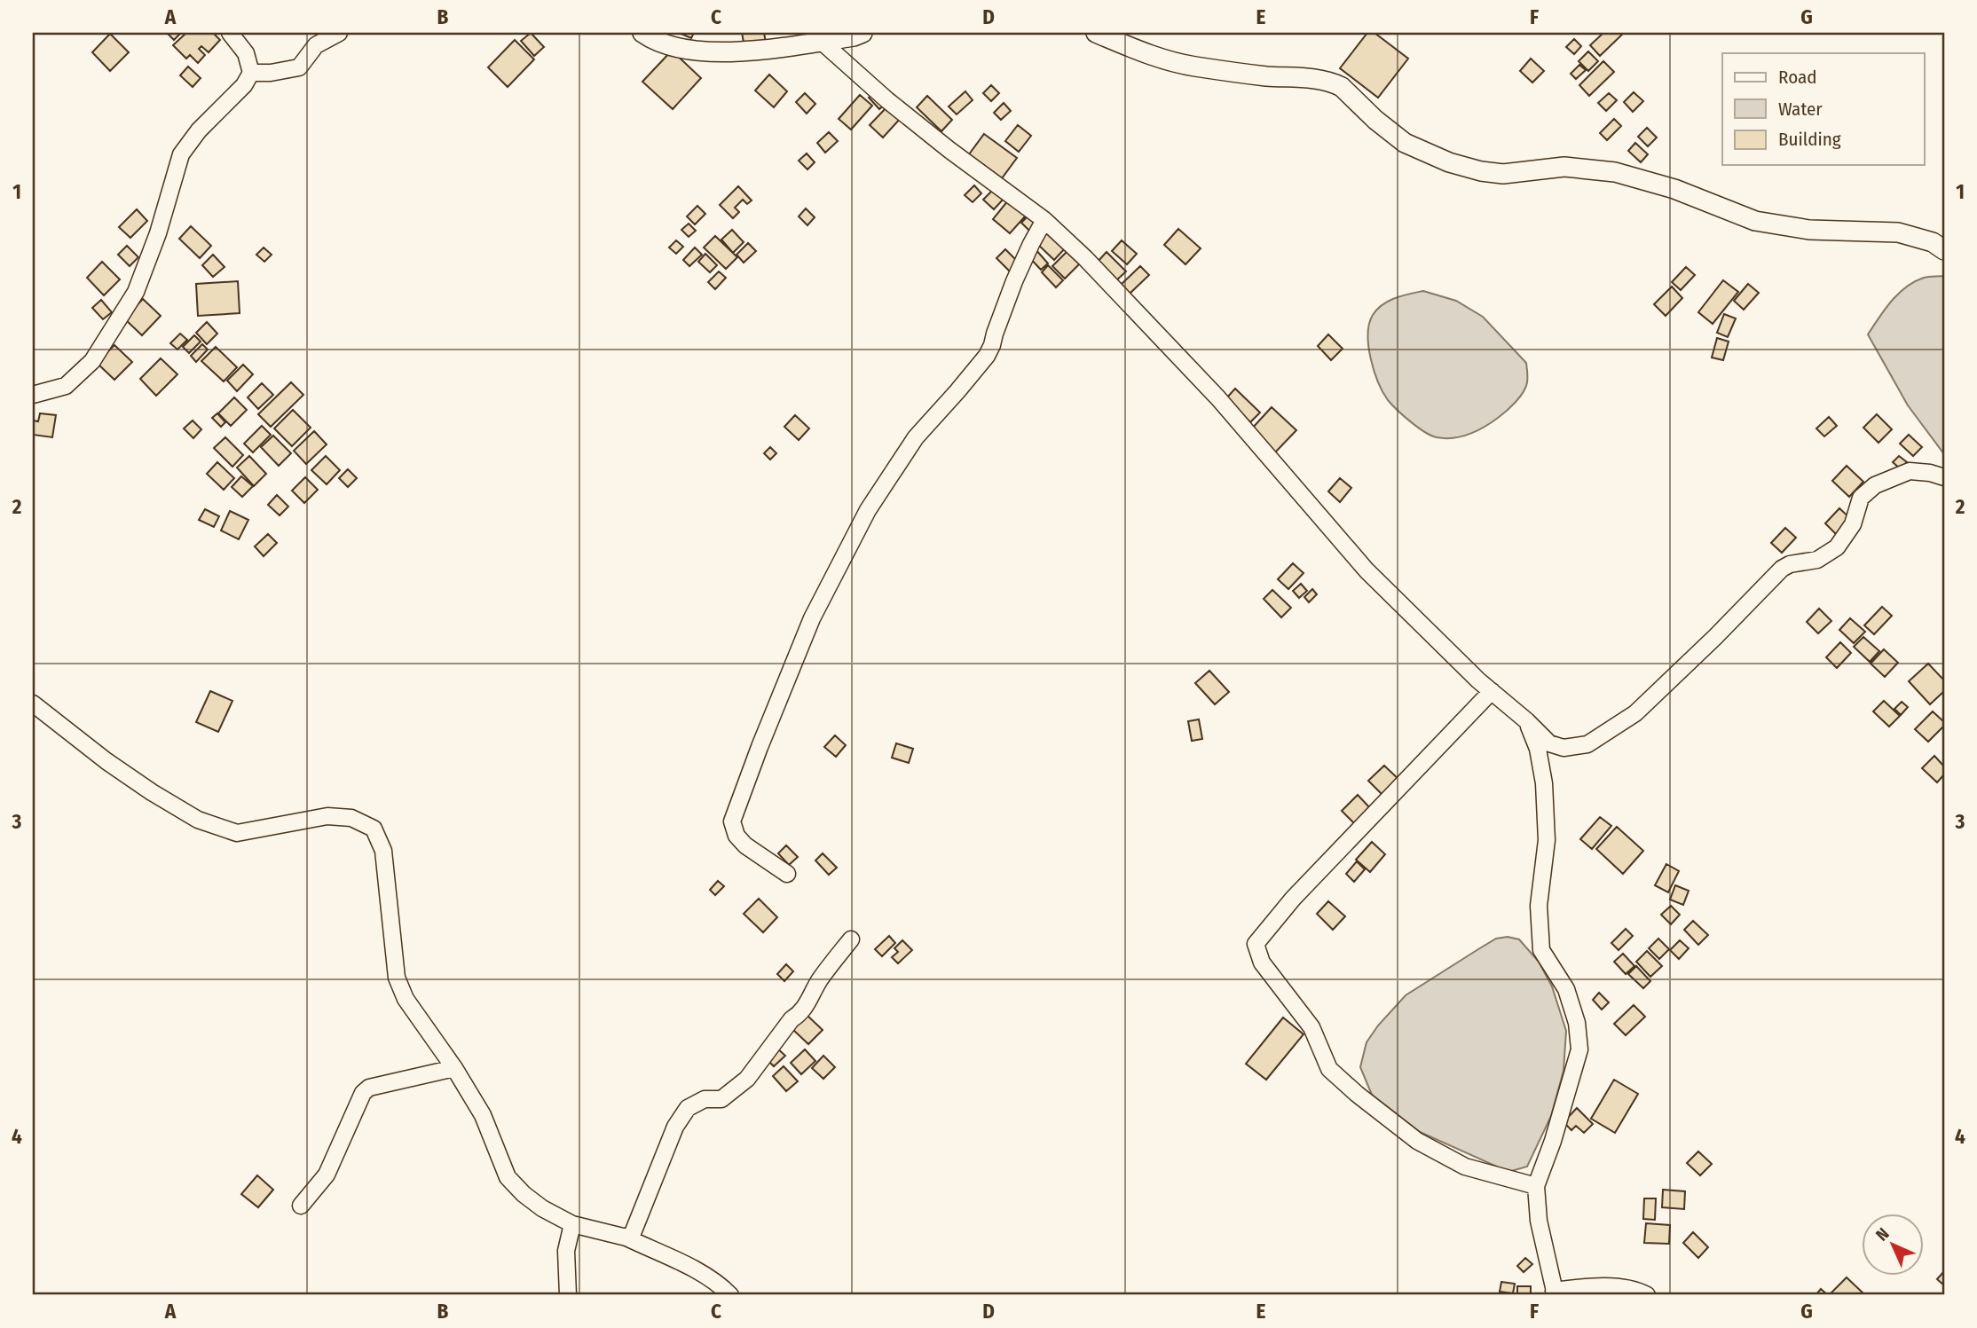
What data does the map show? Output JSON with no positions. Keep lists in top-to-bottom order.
{
  "legend": ["Road", "Water", "Building"],
  "north": "top left",
  "grid": {
    "columns": [
      "A",
      "B",
      "C",
      "D",
      "E",
      "F",
      "G"
    ],
    "rows": [
      "1",
      "2",
      "3",
      "4"
    ]
  }
}
